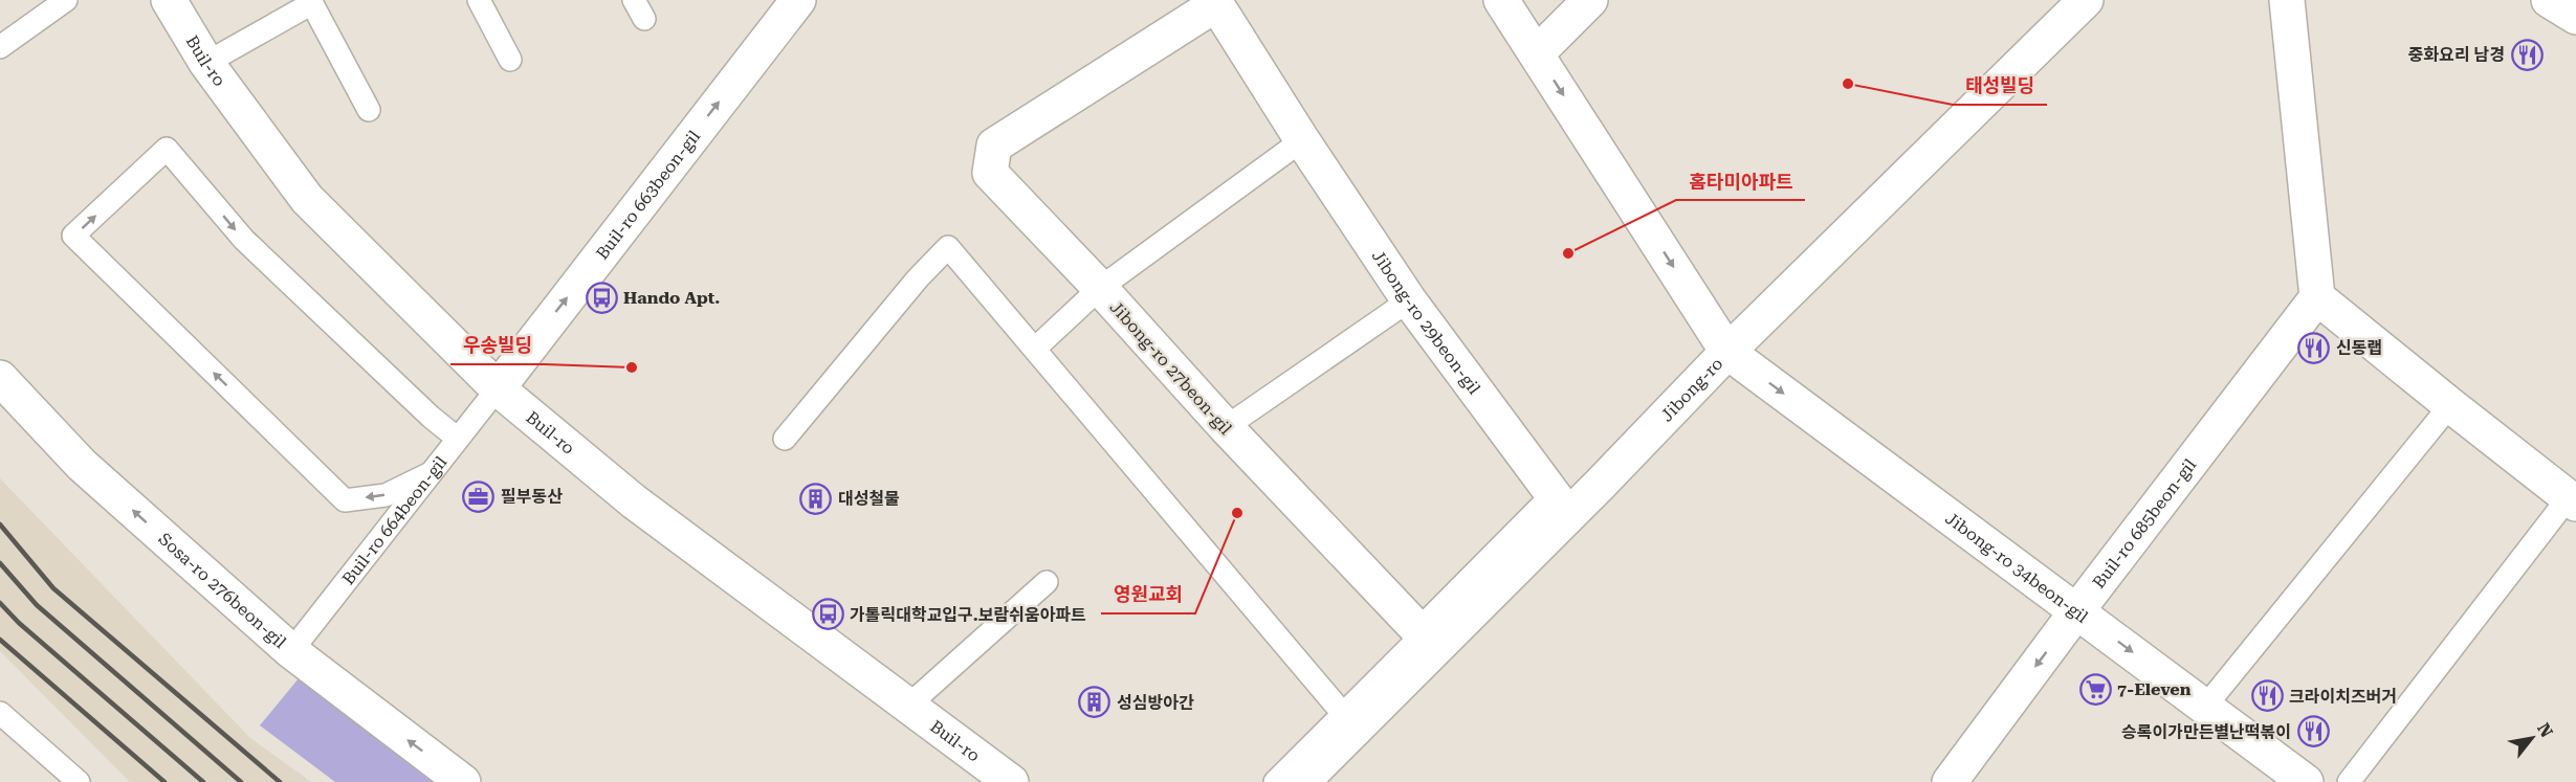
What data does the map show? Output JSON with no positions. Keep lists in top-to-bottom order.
{
  "streets": {
    "street": [
      "Buil-ro",
      "Buil-ro 663beon-gil",
      "Jibong-ro 29beon-gil",
      "Jibong-ro 27beon-gil",
      "Jibong-ro",
      "Buil-ro 685beon-gil",
      "Jibong-ro 34beon-gil",
      "Sosa-ro 276beon-gil"
    ],
    "lane": ["Buil-ro 664beon-gil"]
  },
  "crossings": [
    ["Buil-ro", "Buil-ro 663beon-gil"],
    ["Buil-ro", "Buil-ro 664beon-gil"],
    ["Buil-ro 663beon-gil", "Buil-ro 664beon-gil"],
    ["Jibong-ro 29beon-gil", "Jibong-ro 27beon-gil"],
    ["Jibong-ro", "Jibong-ro 34beon-gil"],
    ["Buil-ro 664beon-gil", "Sosa-ro 276beon-gil"],
    ["Buil-ro 685beon-gil", "Jibong-ro 34beon-gil"]
  ],
  "one_way": [
    "Buil-ro 663beon-gil",
    "Buil-ro 685beon-gil",
    "Jibong-ro 34beon-gil",
    "Sosa-ro 276beon-gil"
  ],
  "places": {
    "restaurant": [
      "중화요리 남경",
      "신동랩",
      "크라이치즈버거",
      "승록이가만든별난떡볶이"
    ],
    "other": [
      "태성빌딩",
      "홈타미아파트",
      "우송빌딩",
      "영원교회"
    ],
    "bus stop": ["Hando Apt.", "가톨릭대학교입구.보람쉬움아파트"],
    "office": ["필부동산"],
    "building": ["대성철물", "성심방아간"],
    "supermarket": ["7-Eleven"]
  },
  "north": "top right"
}
